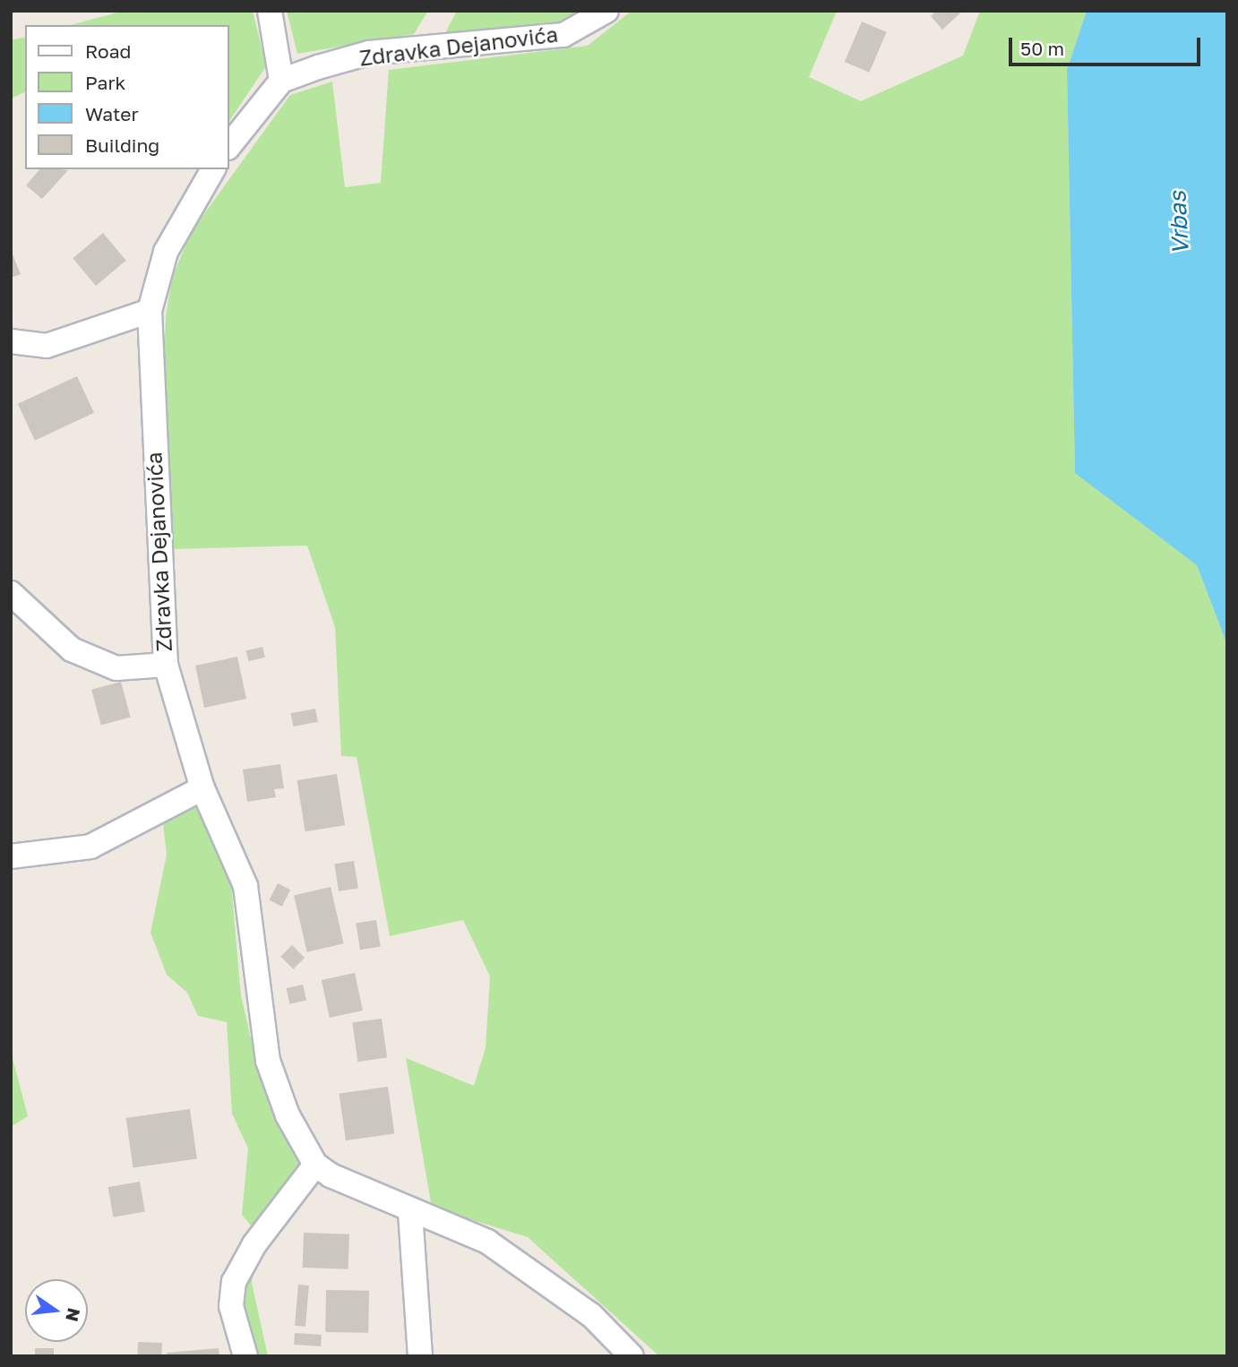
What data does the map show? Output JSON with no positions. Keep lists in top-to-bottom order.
{
  "streets": {
    "street": ["Zdravka Dejanovića"]
  },
  "water": ["Vrbas"],
  "legend": [
    "Road",
    "Park",
    "Water",
    "Building"
  ],
  "scale_bar": "50 m",
  "north": "right"
}
